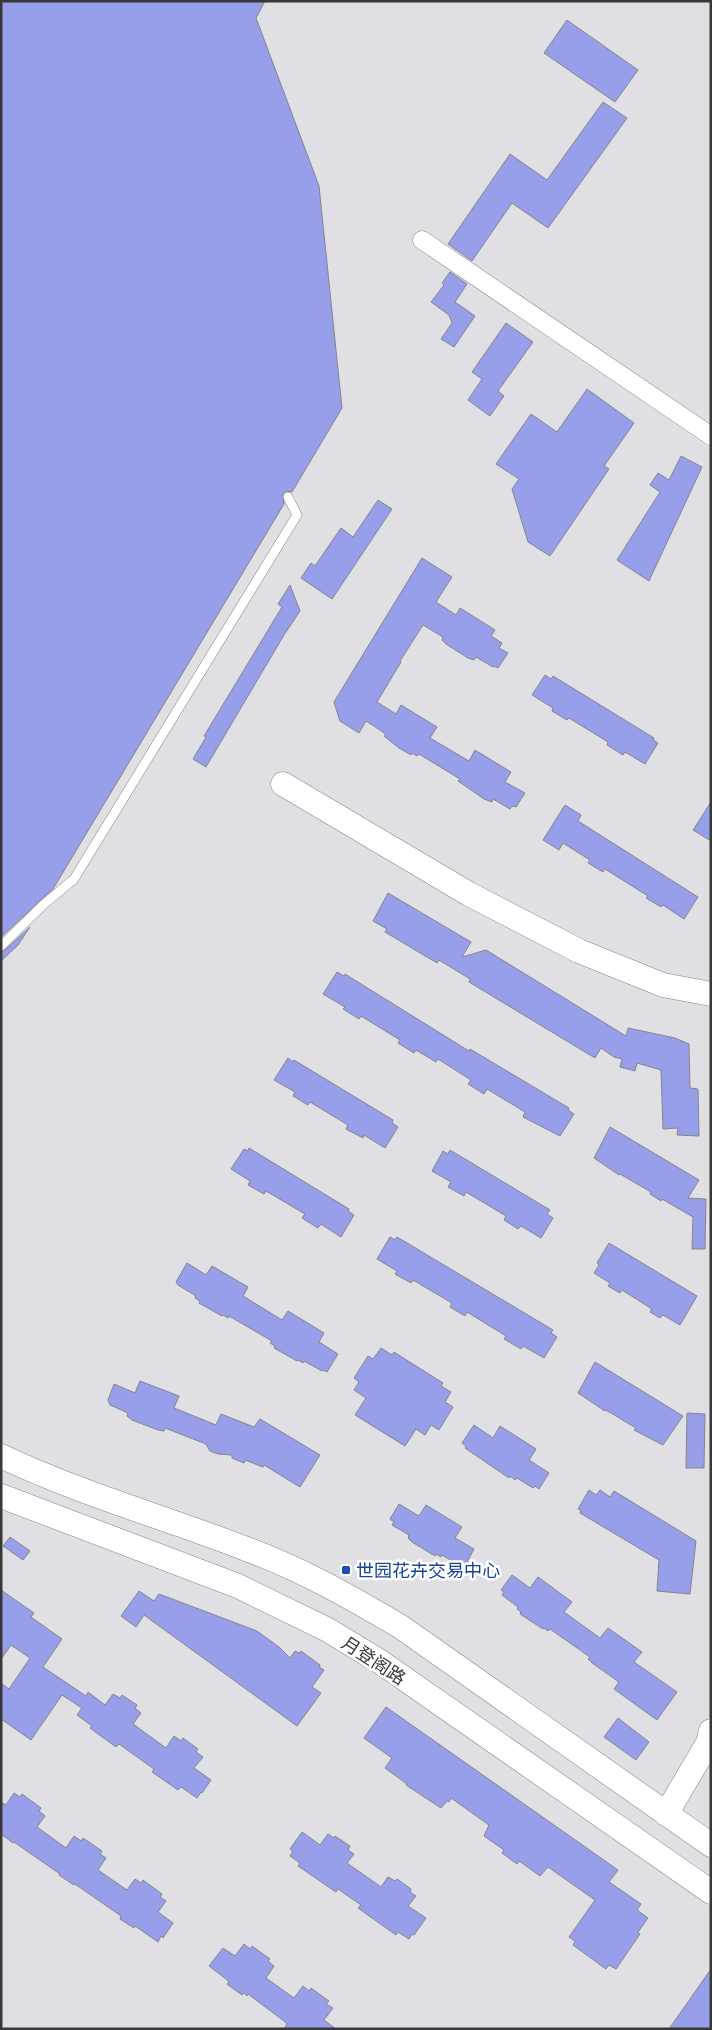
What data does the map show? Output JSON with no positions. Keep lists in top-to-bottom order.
{
  "streets": {
    "main road": ["月登阁路"]
  },
  "places": {
    "transit": ["世园花卉交易中心"]
  }
}
